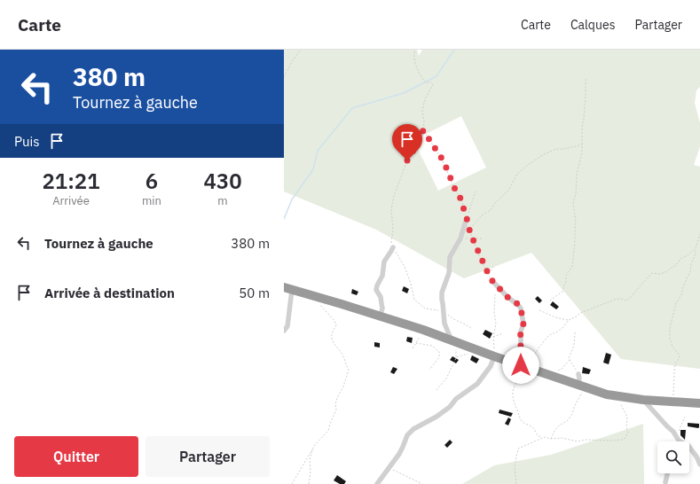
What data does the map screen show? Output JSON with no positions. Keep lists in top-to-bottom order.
{
  "page": {
    "header": "Carte",
    "nav": ["Carte", "Calques", "Partager"],
    "turn": ["380 m", "Tournez à gauche"],
    "then": "Puis",
    "eta": [
      "21:21",
      "Arrivée",
      "6",
      "min",
      "430",
      "m"
    ],
    "list": [
      {
        "name": "Tournez à gauche",
        "value": "380 m"
      },
      {
        "name": "Arrivée à destination",
        "value": "50 m"
      }
    ],
    "buttons": ["Quitter", "Partager"]
  }
}
